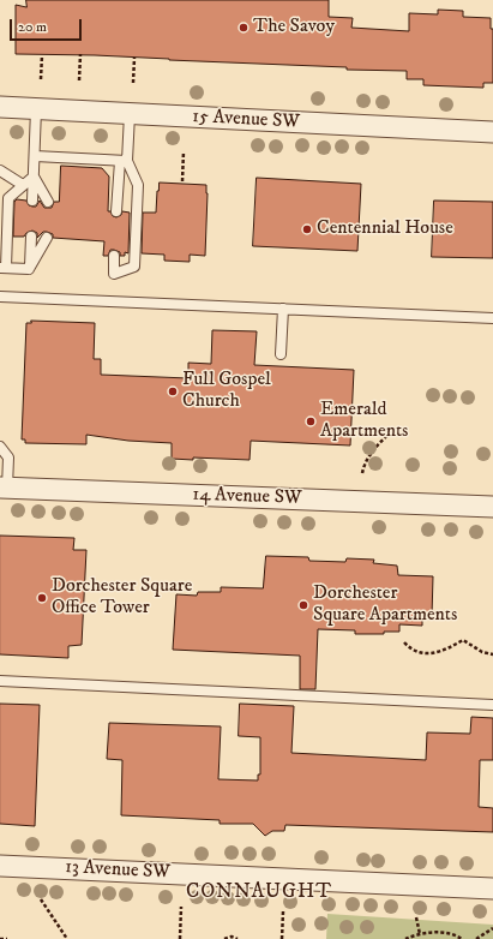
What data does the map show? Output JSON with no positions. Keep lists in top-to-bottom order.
{
  "streets": {
    "street": ["15 Avenue SW", "14 Avenue SW", "13 Avenue SW"]
  },
  "districts": ["CONNAUGHT"],
  "places": [
    "The Savoy",
    "Centennial House",
    "Full Gospel Church",
    "Emerald Apartments",
    "Dorchester Square Office Tower",
    "Dorchester Square Apartments"
  ],
  "scale_bar": "20 m"
}
